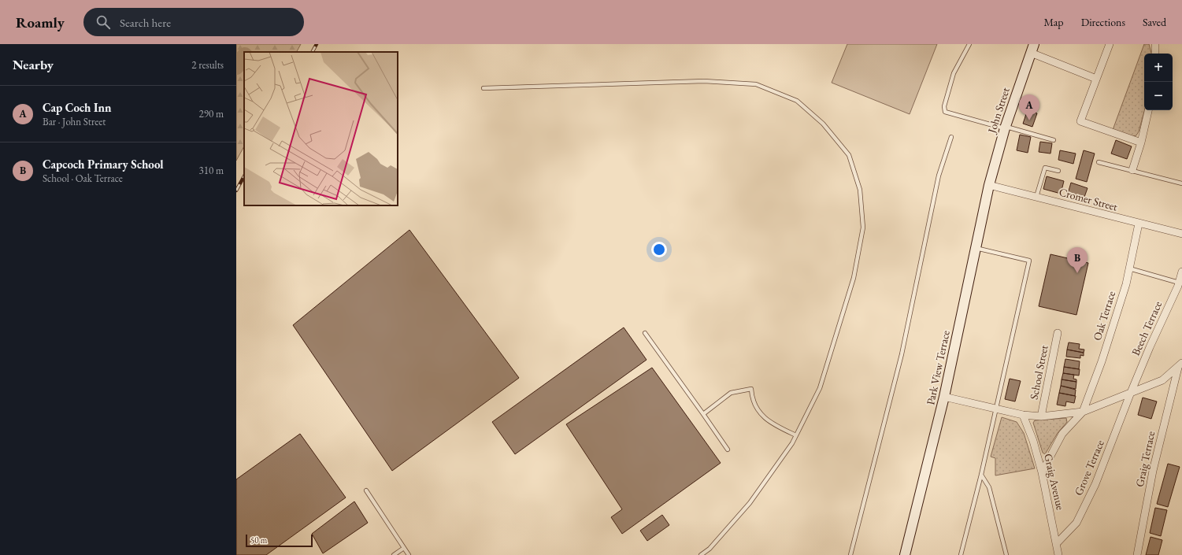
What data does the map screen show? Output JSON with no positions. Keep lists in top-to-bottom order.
{
  "streets": {
    "main road": ["John Street", "Park View Terrace"],
    "street": [
      "Cromer Street",
      "Oak Terrace",
      "Beech Terrace",
      "School Street",
      "Graig Terrace",
      "Grove Terrace",
      "Graig Avenue"
    ]
  },
  "crossings": [
    ["John Street", "Cromer Street"],
    ["John Street", "Park View Terrace"],
    ["Cromer Street", "Oak Terrace"],
    ["Cromer Street", "Park View Terrace"],
    ["Beech Terrace", "Grove Terrace"],
    ["Grove Terrace", "Graig Avenue"]
  ],
  "scale_bar": "50 m",
  "page": {
    "header": "Roamly",
    "search": "Search here",
    "nav": ["Map", "Directions", "Saved"],
    "heading": ["Nearby", "2 results"],
    "map_buttons": ["+", "−"],
    "list": [
      {
        "mark": "A",
        "name": "Cap Coch Inn",
        "note": "Bar · John Street",
        "value": "290 m"
      },
      {
        "mark": "B",
        "name": "Capcoch Primary School",
        "note": "School · Oak Terrace",
        "value": "310 m"
      }
    ],
    "pins": ["A", "B"],
    "scale": "50 m"
  }
}
